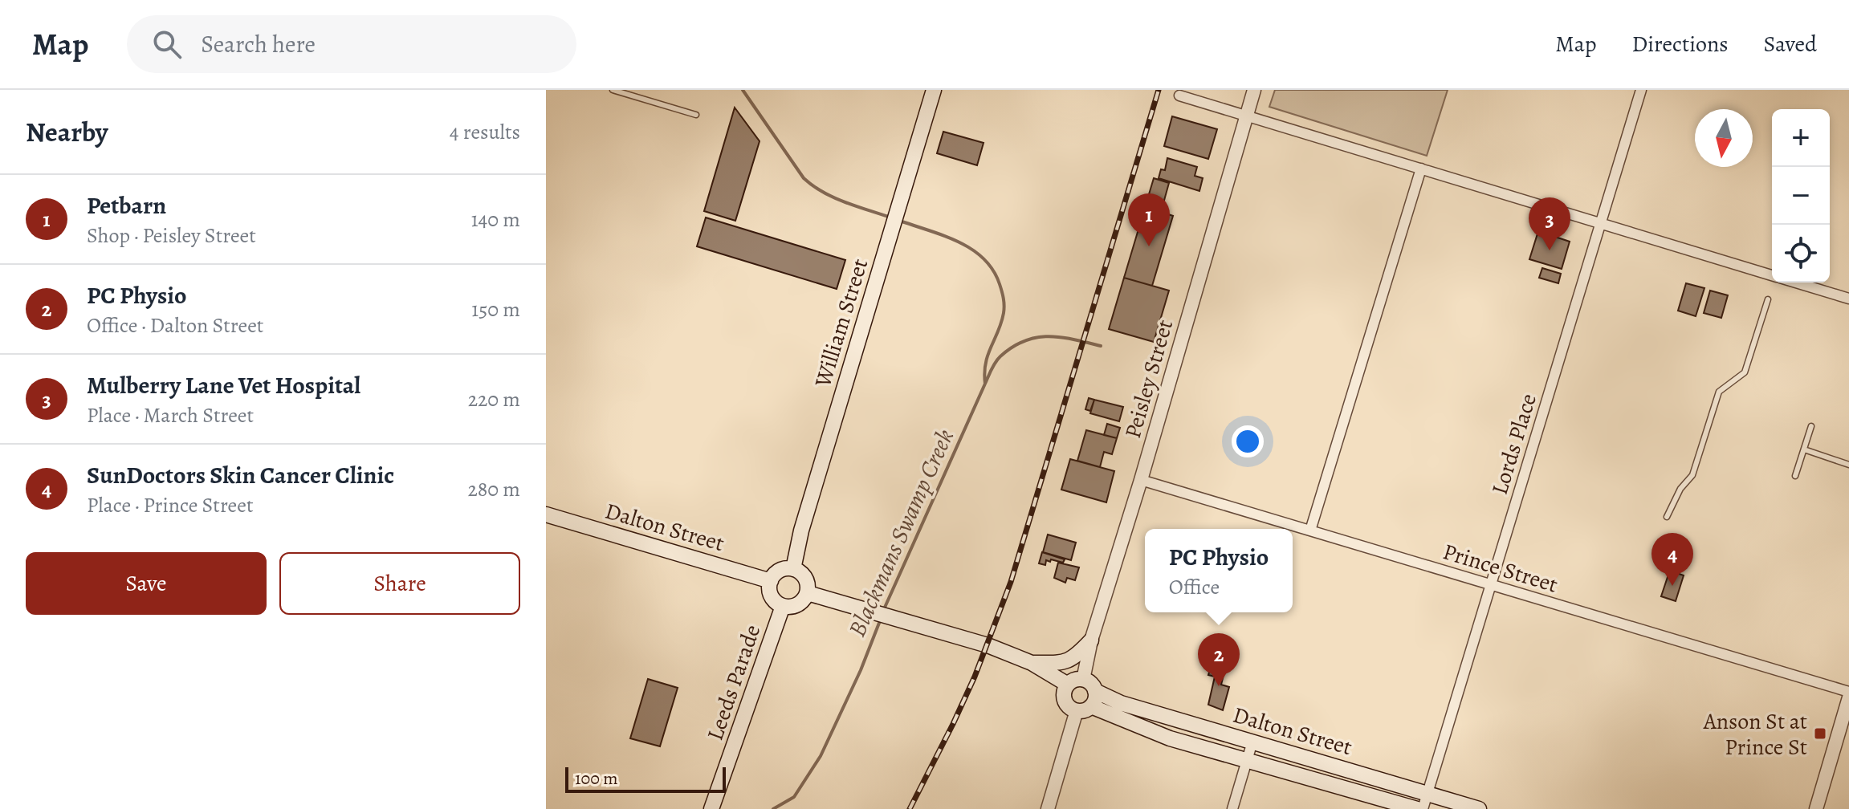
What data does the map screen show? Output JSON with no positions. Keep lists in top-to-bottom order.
{
  "streets": {
    "main road": ["William Street", "Dalton Street", "Leeds Parade"],
    "street": ["Peisley Street", "Lords Place", "Prince Street"]
  },
  "crossings": [
    ["William Street", "Dalton Street"],
    ["William Street", "Leeds Parade"],
    ["Peisley Street", "Dalton Street"],
    ["Peisley Street", "Prince Street"],
    ["Lords Place", "Dalton Street"],
    ["Lords Place", "Prince Street"],
    ["Dalton Street", "Leeds Parade"]
  ],
  "water": ["Blackmans Swamp Creek"],
  "places": {
    "transit": ["Anson St at Prince St"]
  },
  "scale_bar": "100 m",
  "north": "bottom",
  "page": {
    "header": "Map",
    "search": "Search here",
    "nav": ["Map", "Directions", "Saved"],
    "heading": ["Nearby", "4 results"],
    "map_buttons": ["+", "−"],
    "list": [
      {
        "mark": "1",
        "name": "Petbarn",
        "note": "Shop · Peisley Street",
        "value": "140 m"
      },
      {
        "mark": "2",
        "name": "PC Physio",
        "note": "Office · Dalton Street",
        "value": "150 m"
      },
      {
        "mark": "3",
        "name": "Mulberry Lane Vet Hospital",
        "note": "Place · March Street",
        "value": "220 m"
      },
      {
        "mark": "4",
        "name": "SunDoctors Skin Cancer Clinic",
        "note": "Place · Prince Street",
        "value": "280 m"
      }
    ],
    "pins": [
      "1",
      "3",
      "4",
      "2"
    ],
    "popup": ["PC Physio", "Office"],
    "buttons": ["Save", "Share"],
    "scale": "100 m"
  }
}
